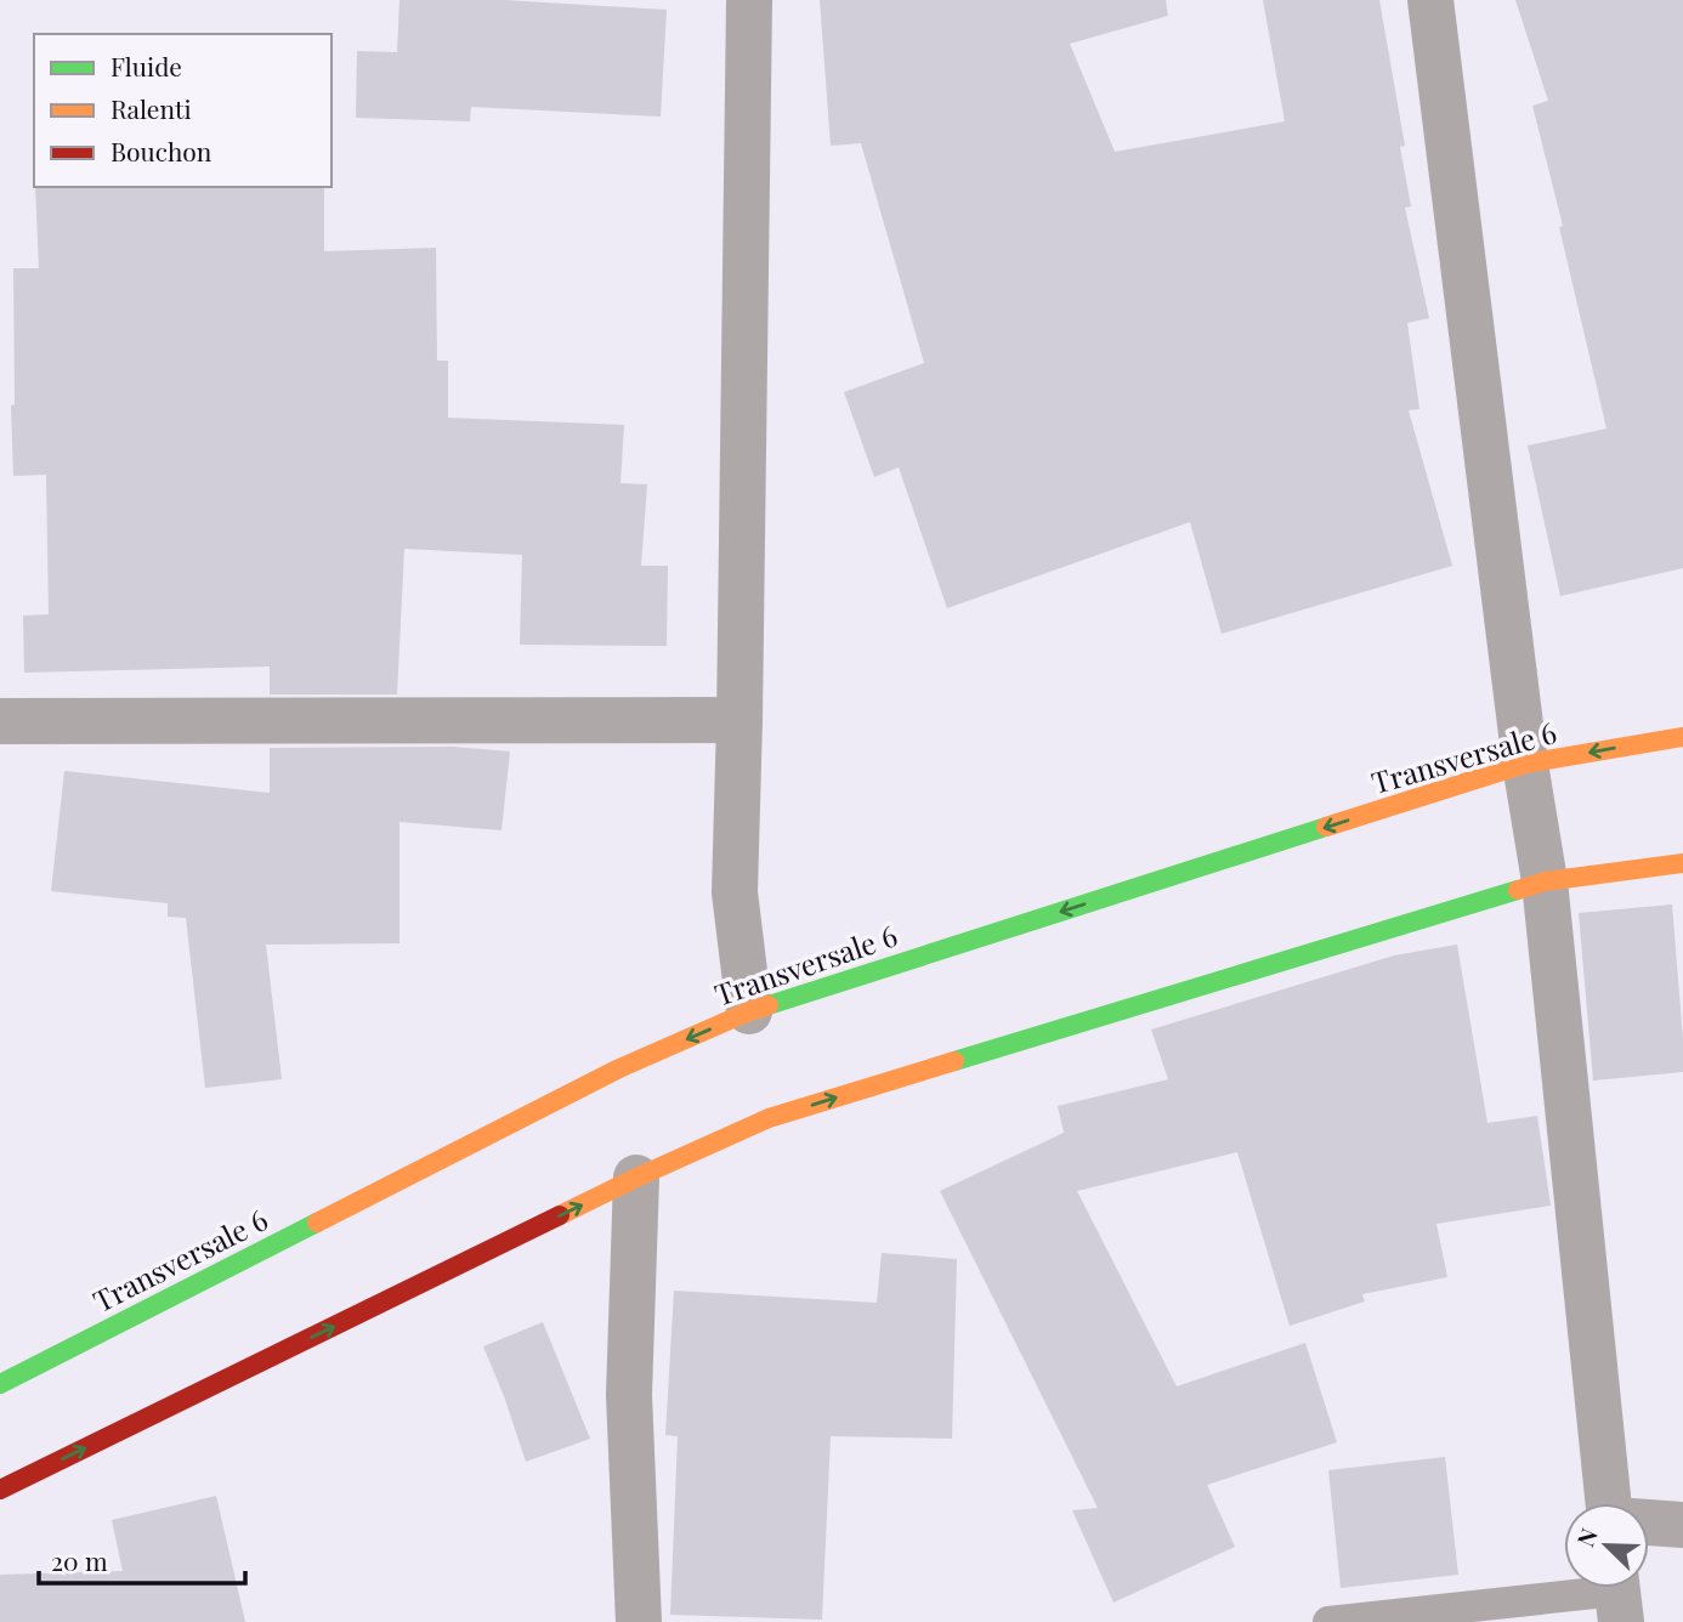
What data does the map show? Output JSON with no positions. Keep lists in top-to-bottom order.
{
  "streets": {
    "main road": ["Transversale 6"]
  },
  "legend": ["Fluide", "Ralenti", "Bouchon"],
  "scale_bar": "20 m",
  "north": "top left"
}
